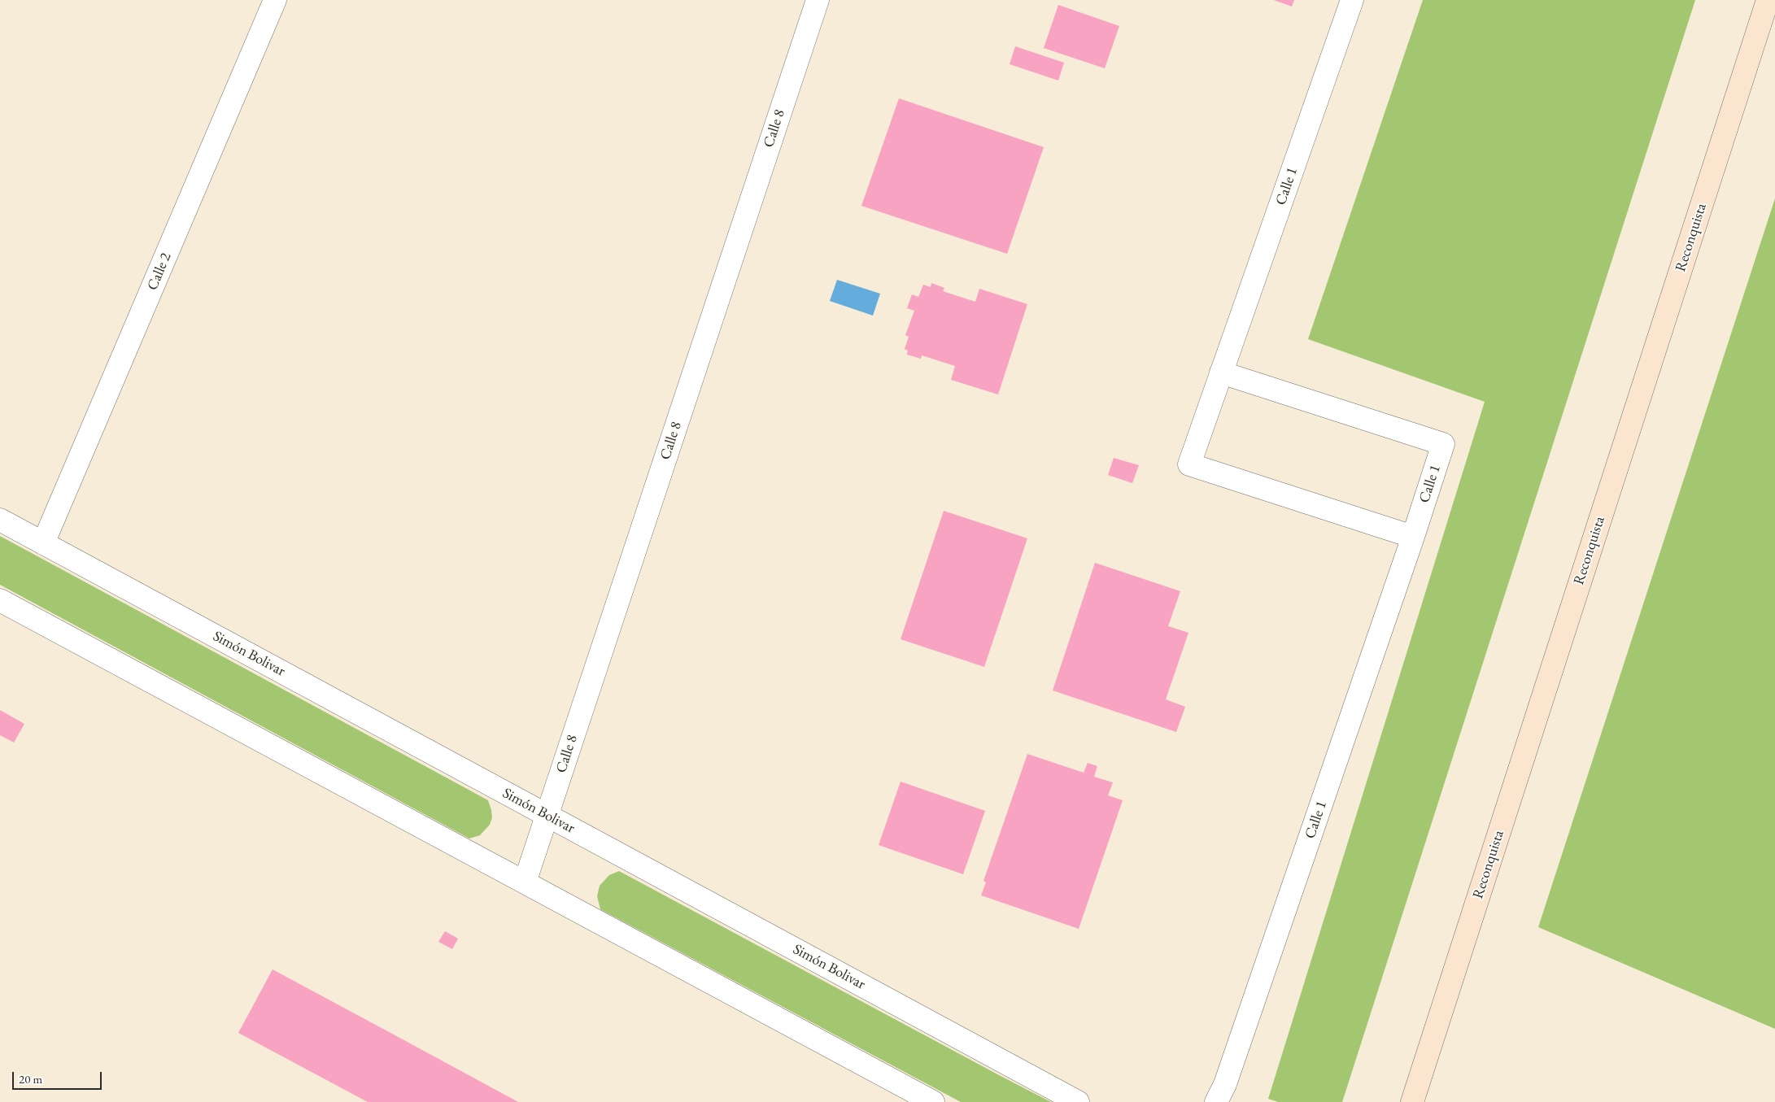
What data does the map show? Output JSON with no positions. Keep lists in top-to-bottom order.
{
  "streets": {
    "street": [
      "Calle 8",
      "Calle 1",
      "Reconquista",
      "Calle 2",
      "Simón Bolivar"
    ]
  },
  "crossings": [
    ["Calle 8", "Simón Bolivar"],
    ["Calle 2", "Simón Bolivar"]
  ],
  "scale_bar": "20 m"
}
